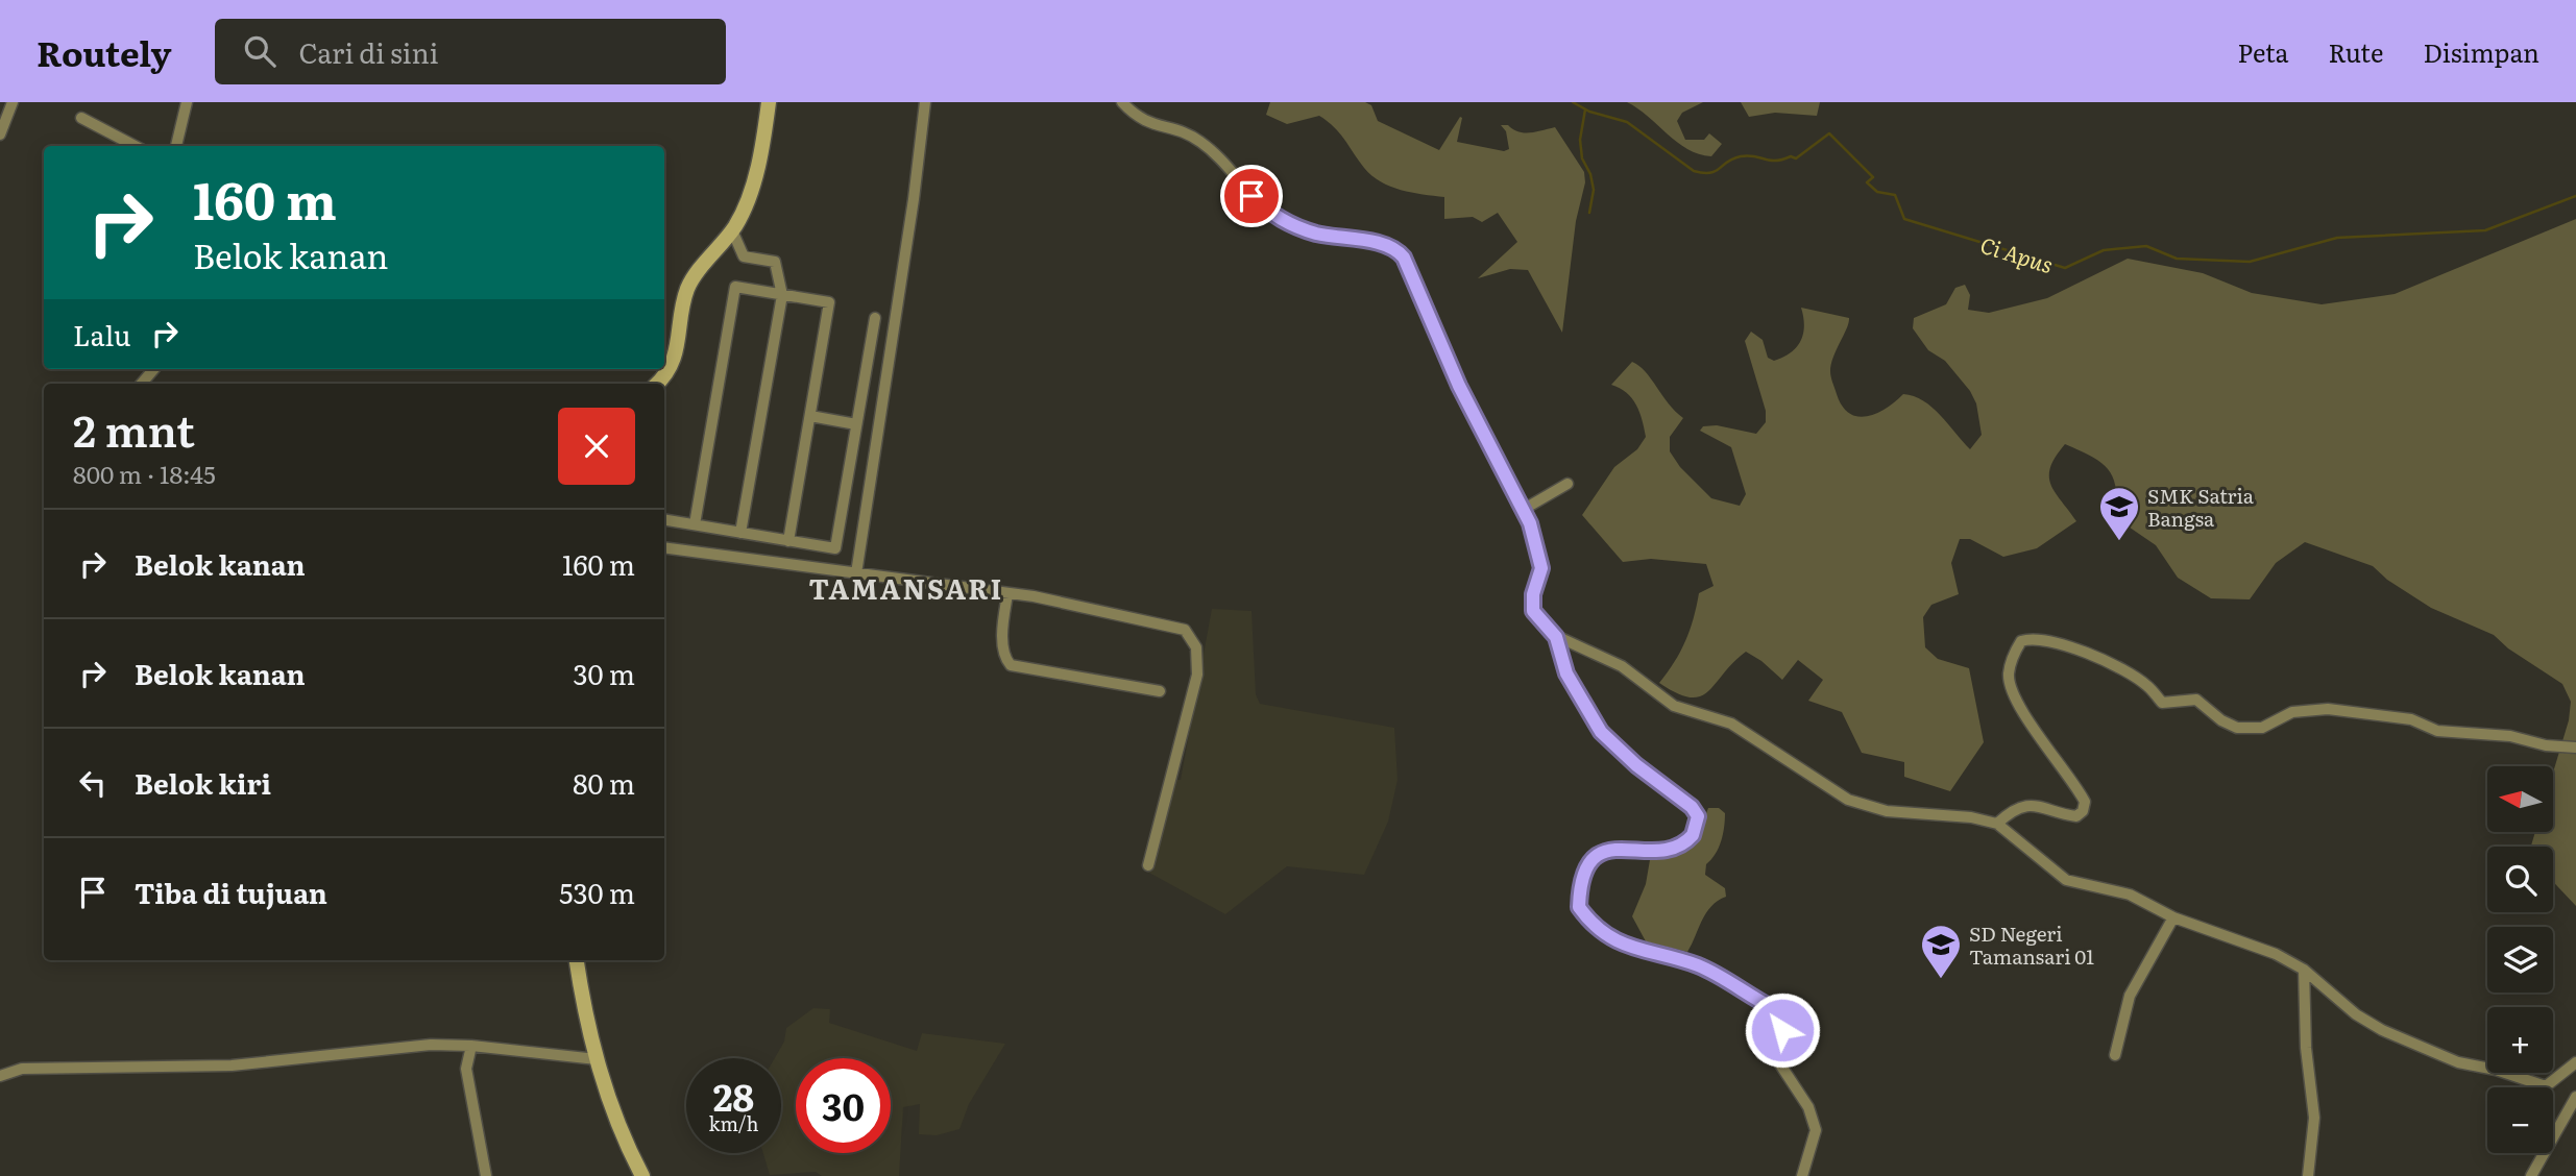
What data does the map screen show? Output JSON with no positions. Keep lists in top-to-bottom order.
{
  "districts": ["TAMANSARI"],
  "water": ["Ci Apus"],
  "places": {
    "school or university": ["SMK Satria Bangsa", "SD Negeri Tamansari 01"]
  },
  "north": "left",
  "page": {
    "header": "Routely",
    "search": "Cari di sini",
    "nav": ["Peta", "Rute", "Disimpan"],
    "turn": ["160 m", "Belok kanan"],
    "then": "Lalu",
    "heading": ["2 mnt", "800 m · 18:45"],
    "list": [
      {
        "name": "Belok kanan",
        "value": "160 m"
      },
      {
        "name": "Belok kanan",
        "value": "30 m"
      },
      {
        "name": "Belok kiri",
        "value": "80 m"
      },
      {
        "name": "Tiba di tujuan",
        "value": "530 m"
      }
    ],
    "map_buttons": ["+", "−"],
    "speed": "28 km/h",
    "limit": "30"
  }
}
